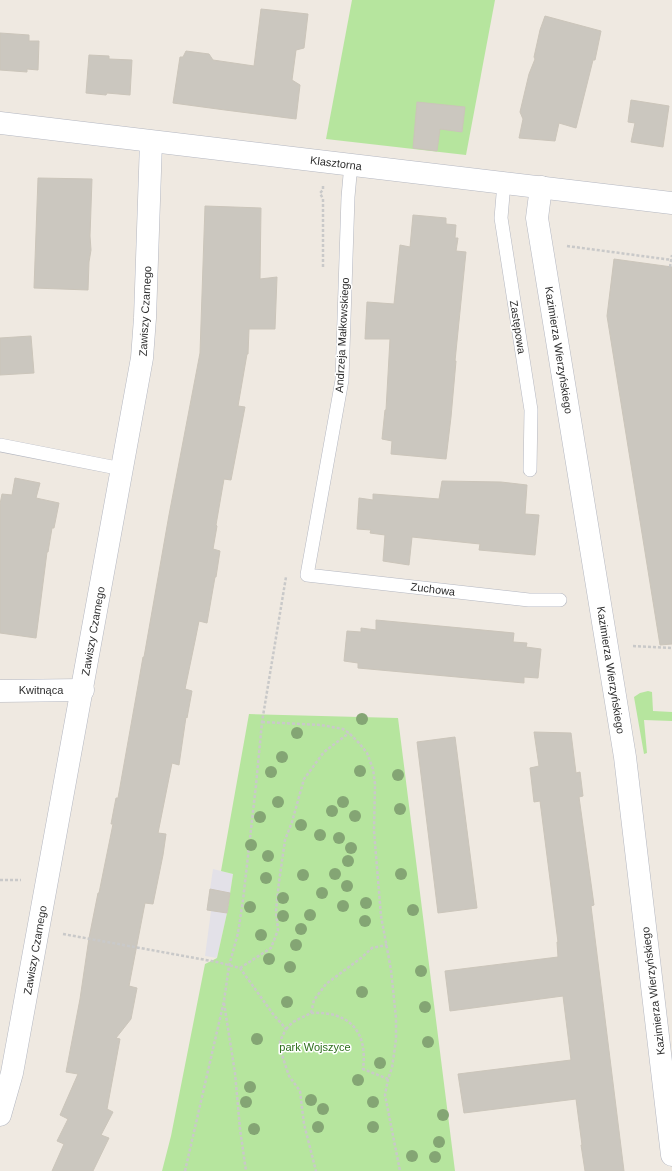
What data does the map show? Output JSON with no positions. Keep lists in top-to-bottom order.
{
  "streets": {
    "street": [
      "Klasztorna",
      "Zawiszy Czarnego",
      "Kazimierza Wierzyńskiego",
      "Kwitnąca"
    ],
    "lane": ["Zastępowa", "Andrzeja Małkowskiego", "Zuchowa"]
  },
  "crossings": [
    ["Klasztorna", "Zawiszy Czarnego"],
    ["Klasztorna", "Zastępowa"],
    ["Klasztorna", "Andrzeja Małkowskiego"],
    ["Klasztorna", "Kazimierza Wierzyńskiego"],
    ["Zawiszy Czarnego", "Kwitnąca"],
    ["Andrzeja Małkowskiego", "Zuchowa"]
  ],
  "parks": ["park Wojszyce"]
}
